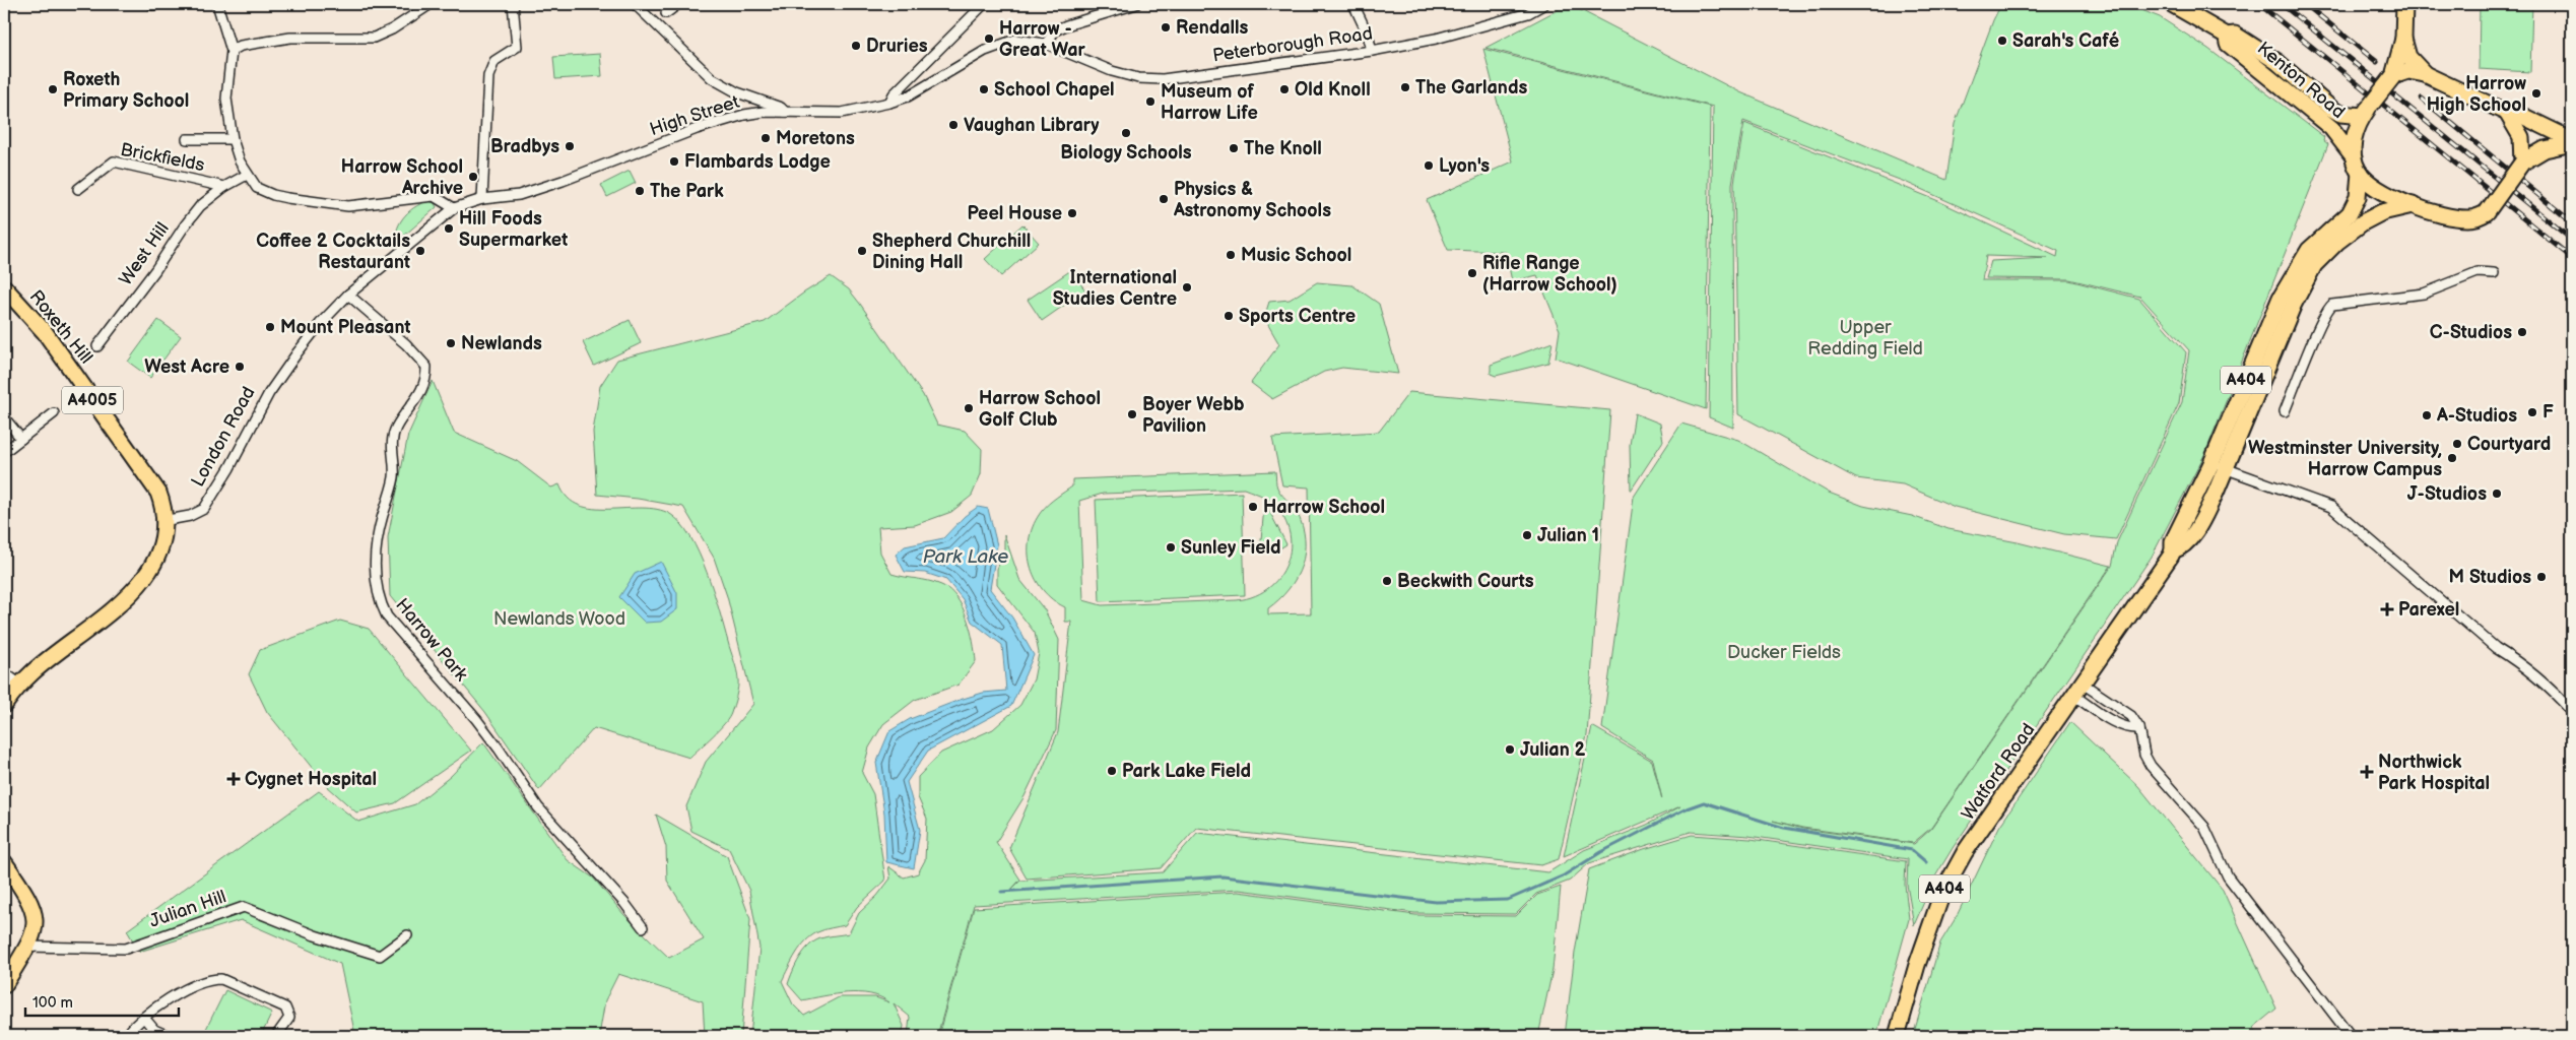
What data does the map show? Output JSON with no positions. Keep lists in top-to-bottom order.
{
  "streets": {
    "main road": [
      "Kenton Road",
      "Roxeth Hill",
      "A404",
      "A4005",
      "Watford Road"
    ],
    "street": [
      "Peterborough Road",
      "High Street",
      "Brickfields",
      "West Hill",
      "London Road",
      "Harrow Park",
      "Julian Hill"
    ]
  },
  "crossings": [
    ["Peterborough Road", "High Street"],
    ["Kenton Road", "Watford Road"],
    ["High Street", "London Road"],
    ["Brickfields", "West Hill"],
    ["Roxeth Hill", "A4005"],
    ["Roxeth Hill", "London Road"],
    ["A4005", "London Road"],
    ["London Road", "Harrow Park"]
  ],
  "water": ["Park Lake"],
  "parks": ["Upper Redding Field", "Newlands Wood", "Ducker Fields"],
  "places": {
    "other": [
      "Rendalls",
      "Harrow - Great War",
      "Sarah's Café",
      "Druries",
      "The Garlands",
      "Roxeth Primary School",
      "School Chapel",
      "Old Knoll",
      "Harrow High School",
      "Museum of Harrow Life",
      "Vaughan Library",
      "Biology Schools",
      "Moretons",
      "Bradbys",
      "The Knoll",
      "Flambards Lodge",
      "Lyon's",
      "Harrow School Archive",
      "The Park",
      "Physics & Astronomy Schools",
      "Peel House",
      "Hill Foods Supermarket",
      "Coffee 2 Cocktails Restaurant",
      "Shepherd Churchill Dining Hall",
      "Music School",
      "Rifle Range (Harrow School)",
      "International Studies Centre",
      "Sports Centre",
      "Mount Pleasant",
      "C-Studios",
      "Newlands",
      "West Acre",
      "Harrow School Golf Club",
      "F",
      "Boyer Webb Pavilion",
      "A-Studios",
      "Courtyard",
      "Westminster University, Harrow Campus",
      "J-Studios",
      "Harrow School",
      "Julian 1",
      "Sunley Field",
      "M Studios",
      "Beckwith Courts",
      "Julian 2",
      "Park Lake Field"
    ],
    "health": ["Parexel", "Northwick Park Hospital", "Cygnet Hospital"]
  },
  "scale_bar": "100 m"
}
